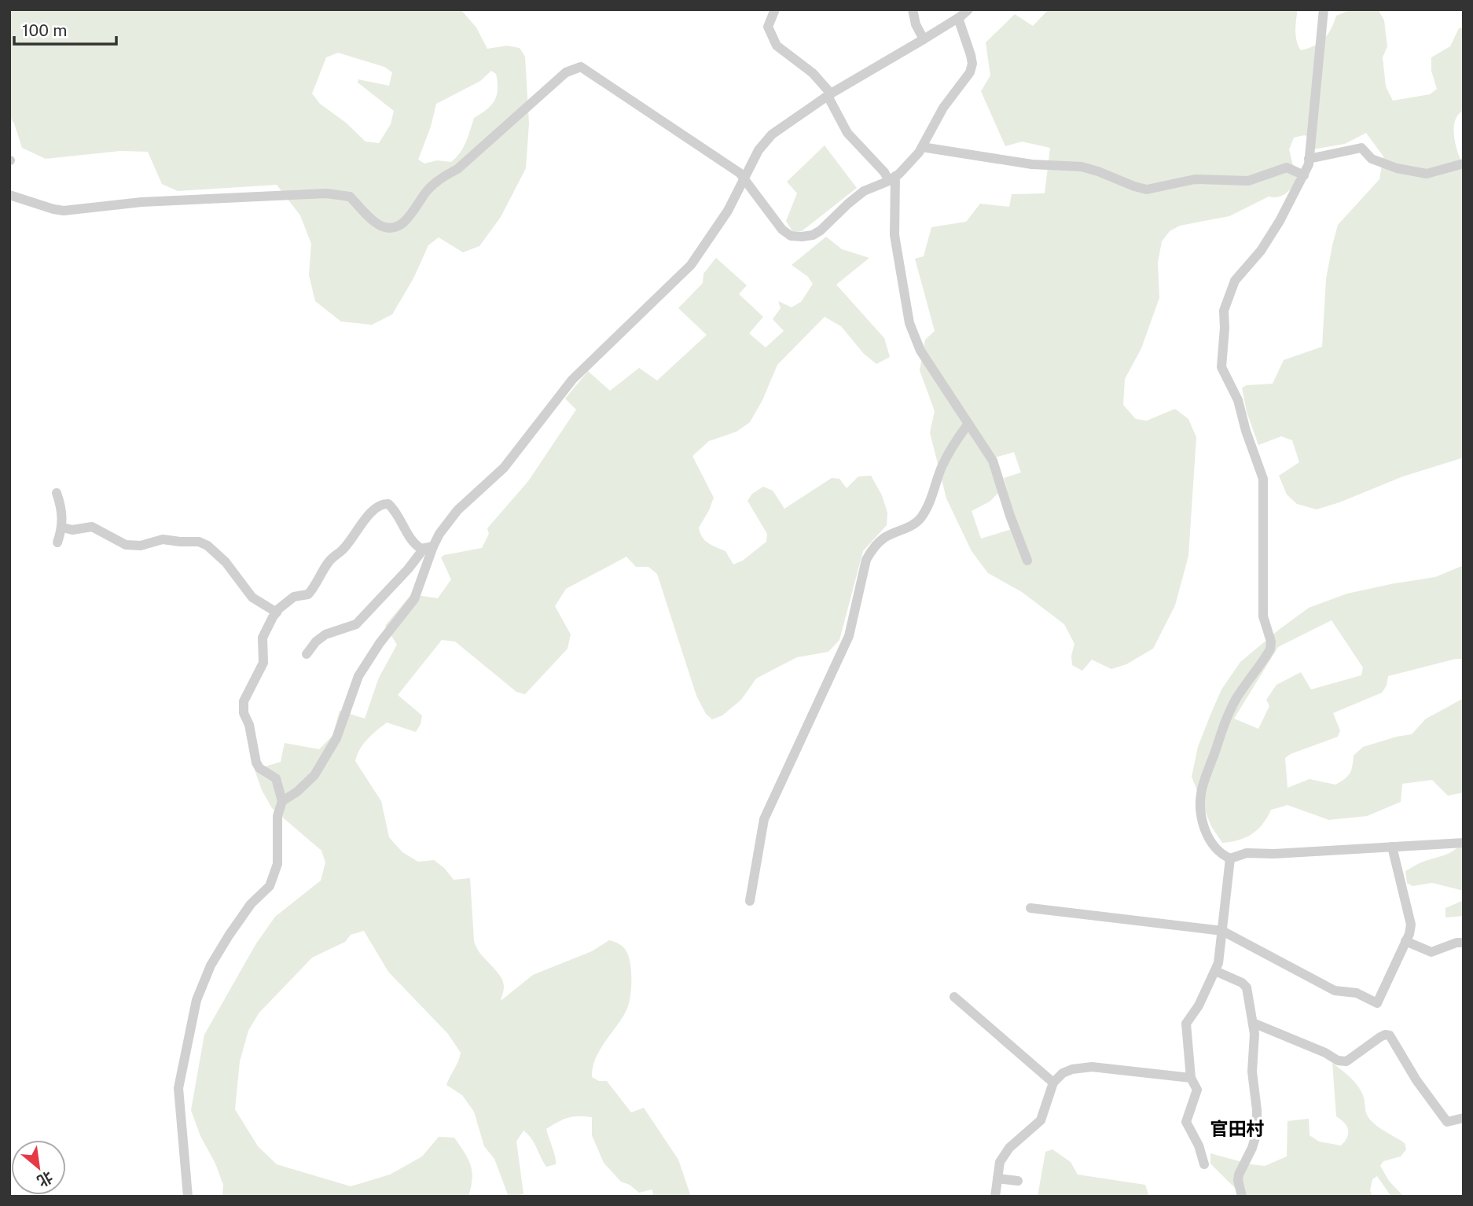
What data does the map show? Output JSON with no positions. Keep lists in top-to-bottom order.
{
  "districts": ["官田村"],
  "scale_bar": "100 m",
  "north": "bottom right"
}
